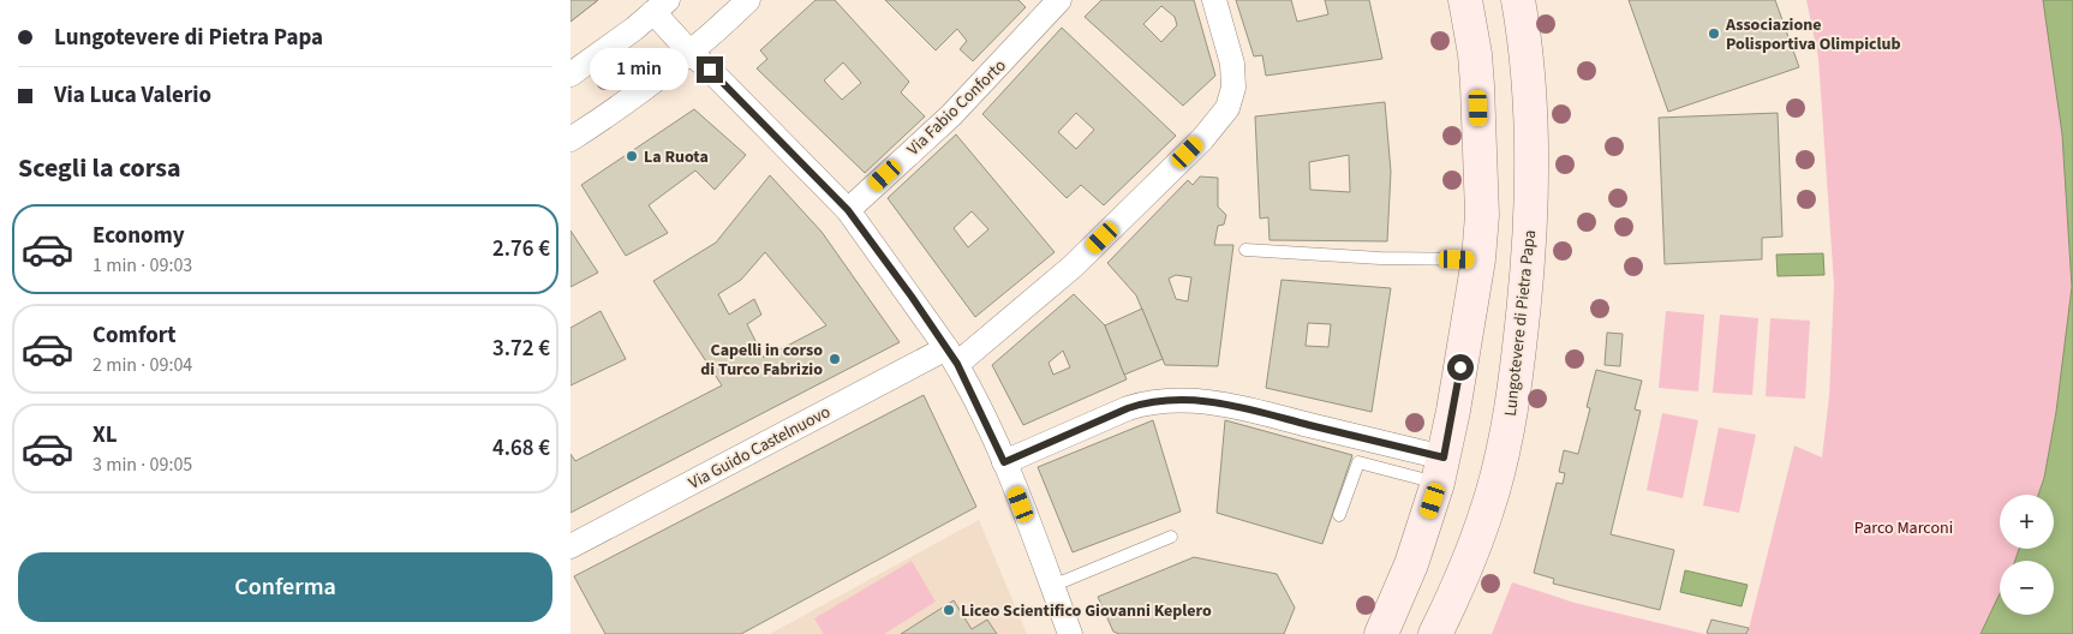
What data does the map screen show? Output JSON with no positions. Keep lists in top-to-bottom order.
{
  "streets": {
    "street": ["Via Fabio Conforto", "Lungotevere di Pietra Papa", "Via Guido Castelnuovo"]
  },
  "parks": ["Parco Marconi"],
  "places": [
    "Associazione Polisportiva Olimpiclub",
    "La Ruota",
    "Capelli in corso di Turco Fabrizio",
    "Liceo Scientifico Giovanni Keplero"
  ],
  "page": {
    "banner": ["Lungotevere di Pietra Papa", "Via Luca Valerio"],
    "bubble": "1 min",
    "heading": "Scegli la corsa",
    "list": [
      {
        "name": "Economy",
        "note": "1 min · 09:03",
        "value": "2.76 €"
      },
      {
        "name": "Comfort",
        "note": "2 min · 09:04",
        "value": "3.72 €"
      },
      {
        "name": "XL",
        "note": "3 min · 09:05",
        "value": "4.68 €"
      }
    ],
    "map_buttons": ["+", "−"],
    "buttons": "Conferma"
  }
}
